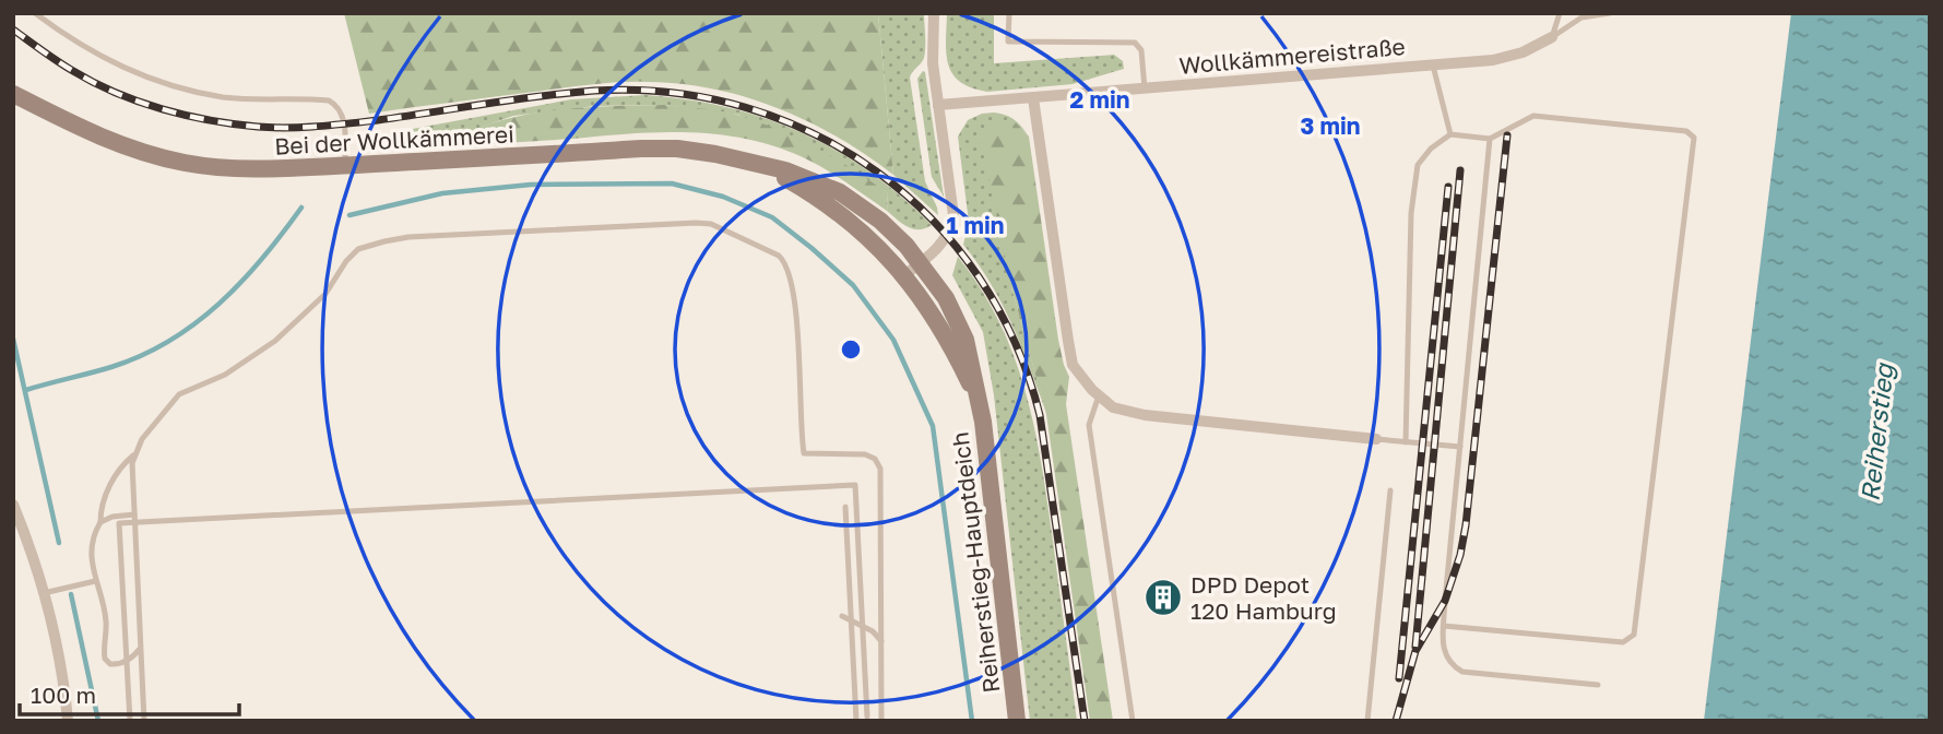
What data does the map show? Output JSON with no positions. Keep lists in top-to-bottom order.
{
  "streets": {
    "main road": ["Bei der Wollkämmerei", "Reiherstieg-Hauptdeich"],
    "street": ["Wollkämmereistraße"]
  },
  "crossings": [
    ["Bei der Wollkämmerei", "Reiherstieg-Hauptdeich"]
  ],
  "water": ["Reiherstieg"],
  "places": {
    "building": ["DPD Depot 120 Hamburg"]
  },
  "scale_bar": "100 m",
  "rings": ["2 min", "3 min", "1 min"]
}
